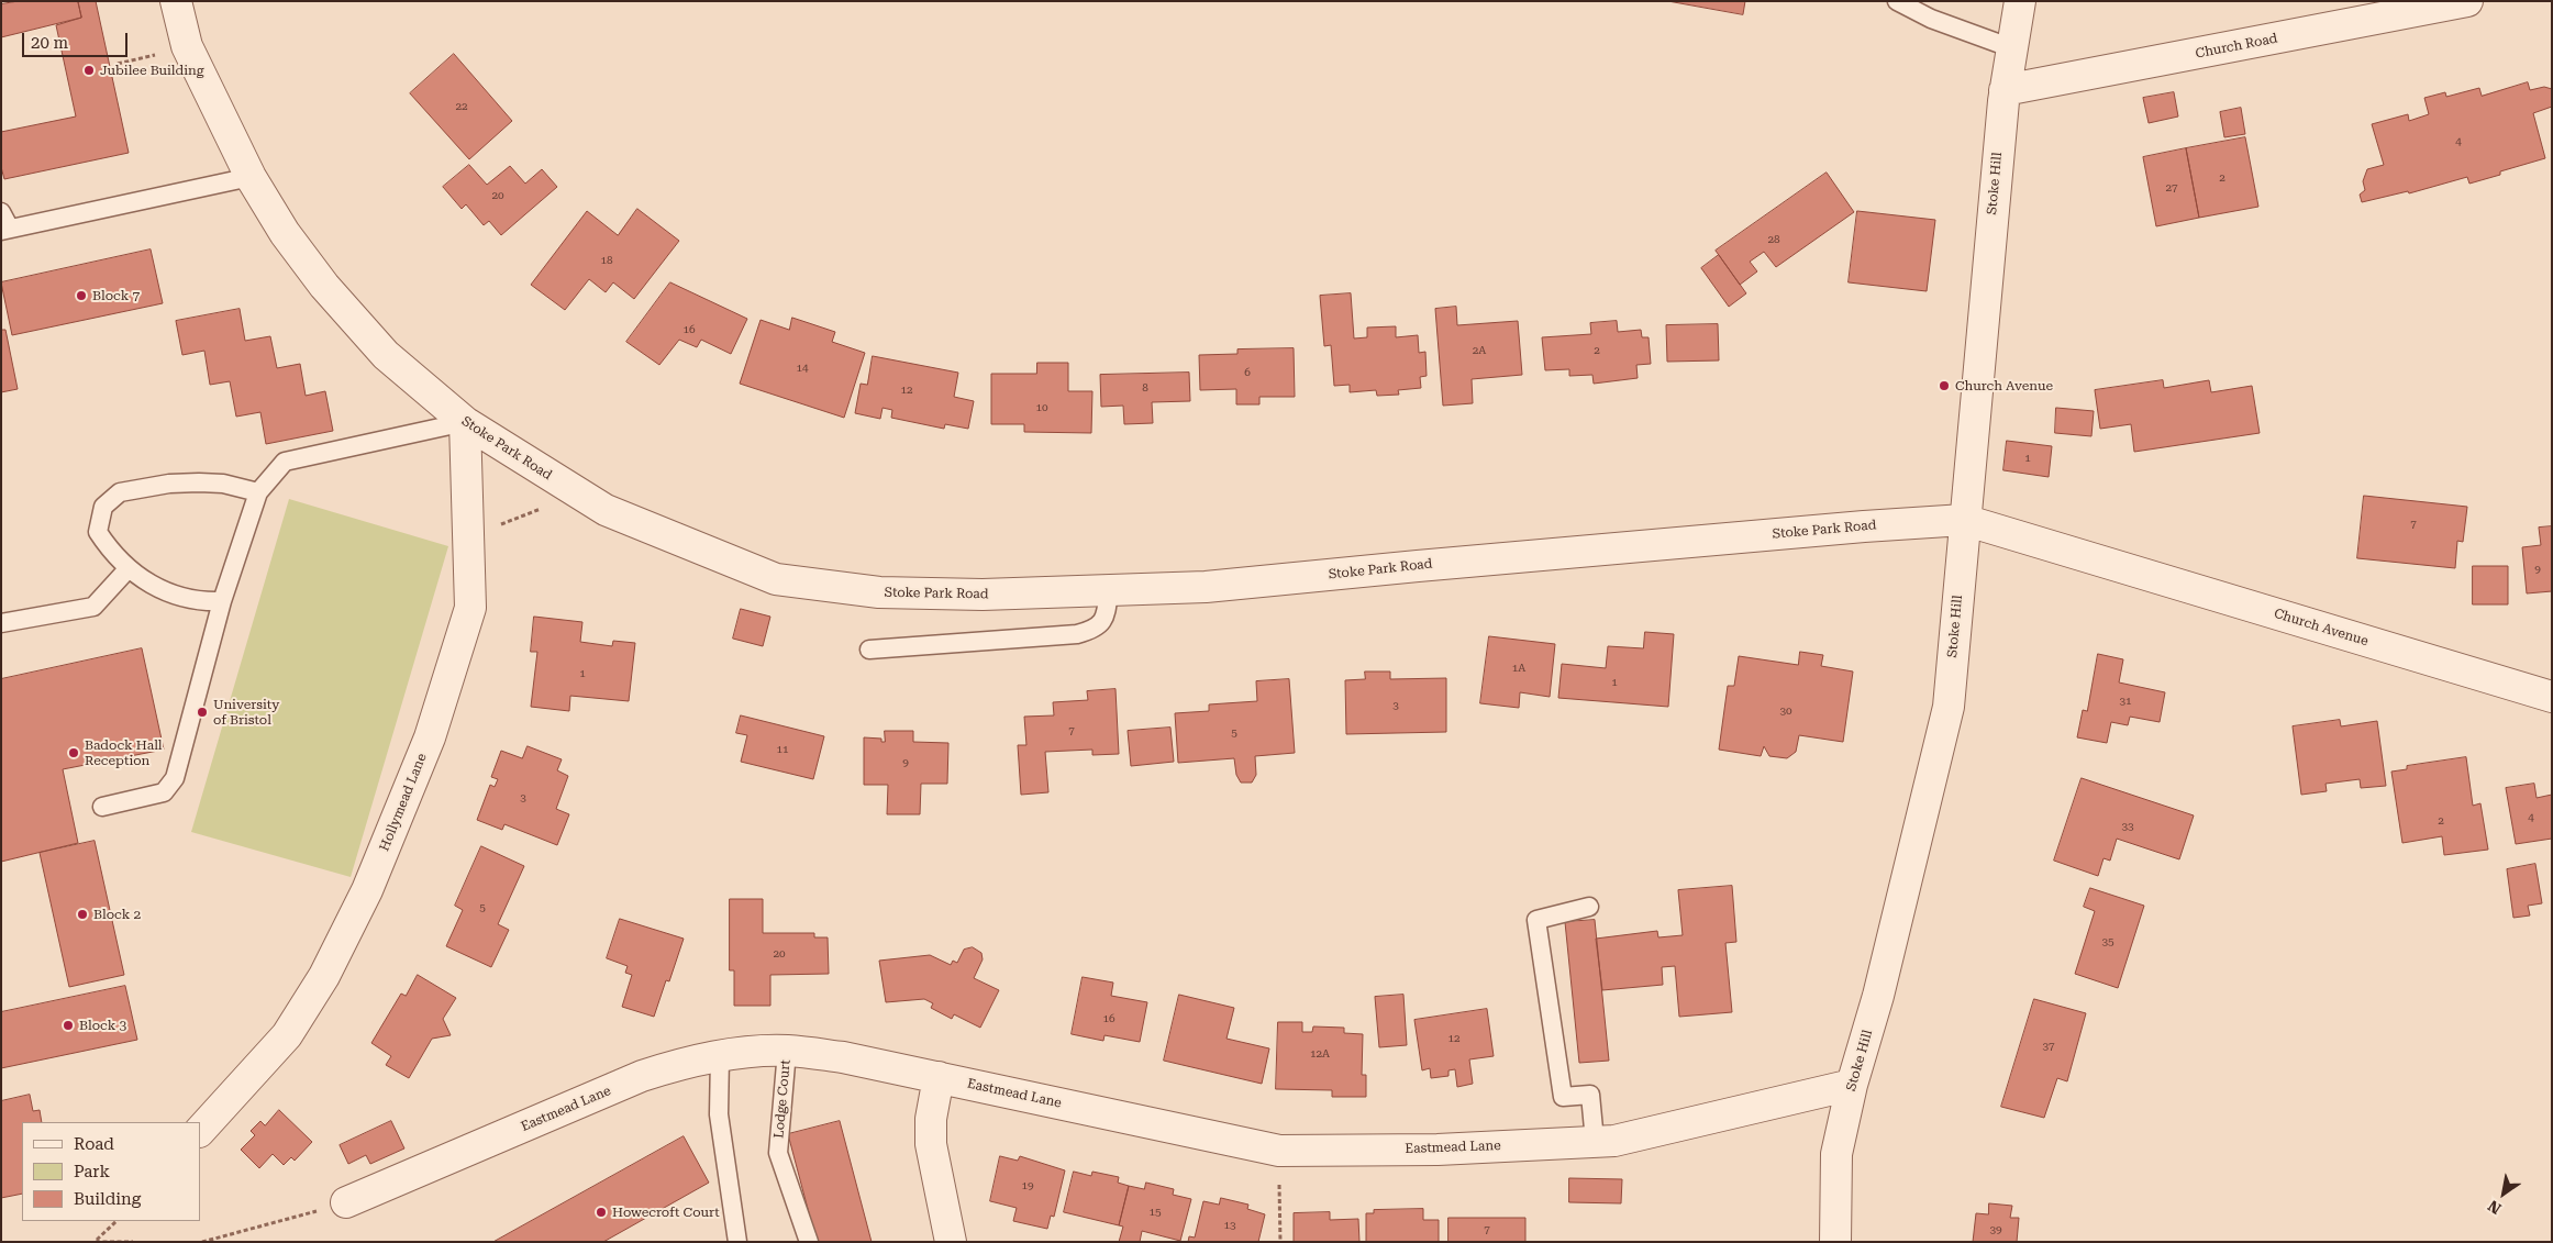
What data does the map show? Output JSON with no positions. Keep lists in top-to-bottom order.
{
  "streets": {
    "street": [
      "Church Road",
      "Stoke Hill",
      "Stoke Park Road",
      "Church Avenue",
      "Hollymead Lane",
      "Eastmead Lane"
    ],
    "lane": ["Lodge Court"]
  },
  "crossings": [
    ["Church Road", "Stoke Hill"],
    ["Stoke Hill", "Stoke Park Road"],
    ["Stoke Hill", "Church Avenue"],
    ["Stoke Hill", "Eastmead Lane"],
    ["Stoke Park Road", "Church Avenue"],
    ["Stoke Park Road", "Hollymead Lane"],
    ["Eastmead Lane", "Lodge Court"]
  ],
  "places": [
    "Jubilee Building",
    "Block 7",
    "Church Avenue",
    "University of Bristol",
    "Badock Hall Reception",
    "Block 2",
    "Block 3",
    "Howecroft Court"
  ],
  "house_numbers": [
    "22",
    "4",
    "2",
    "27",
    "20",
    "28",
    "18",
    "16",
    "2A",
    "2",
    "14",
    "6",
    "8",
    "12",
    "10",
    "1",
    "7",
    "9",
    "1A",
    "1",
    "1",
    "31",
    "3",
    "30",
    "7",
    "5",
    "11",
    "9",
    "3",
    "4",
    "2",
    "33",
    "5",
    "35",
    "20",
    "16",
    "12",
    "37",
    "12A",
    "19",
    "15",
    "13",
    "7",
    "39"
  ],
  "legend": ["Road", "Park", "Building"],
  "scale_bar": "20 m",
  "north": "bottom left"
}
